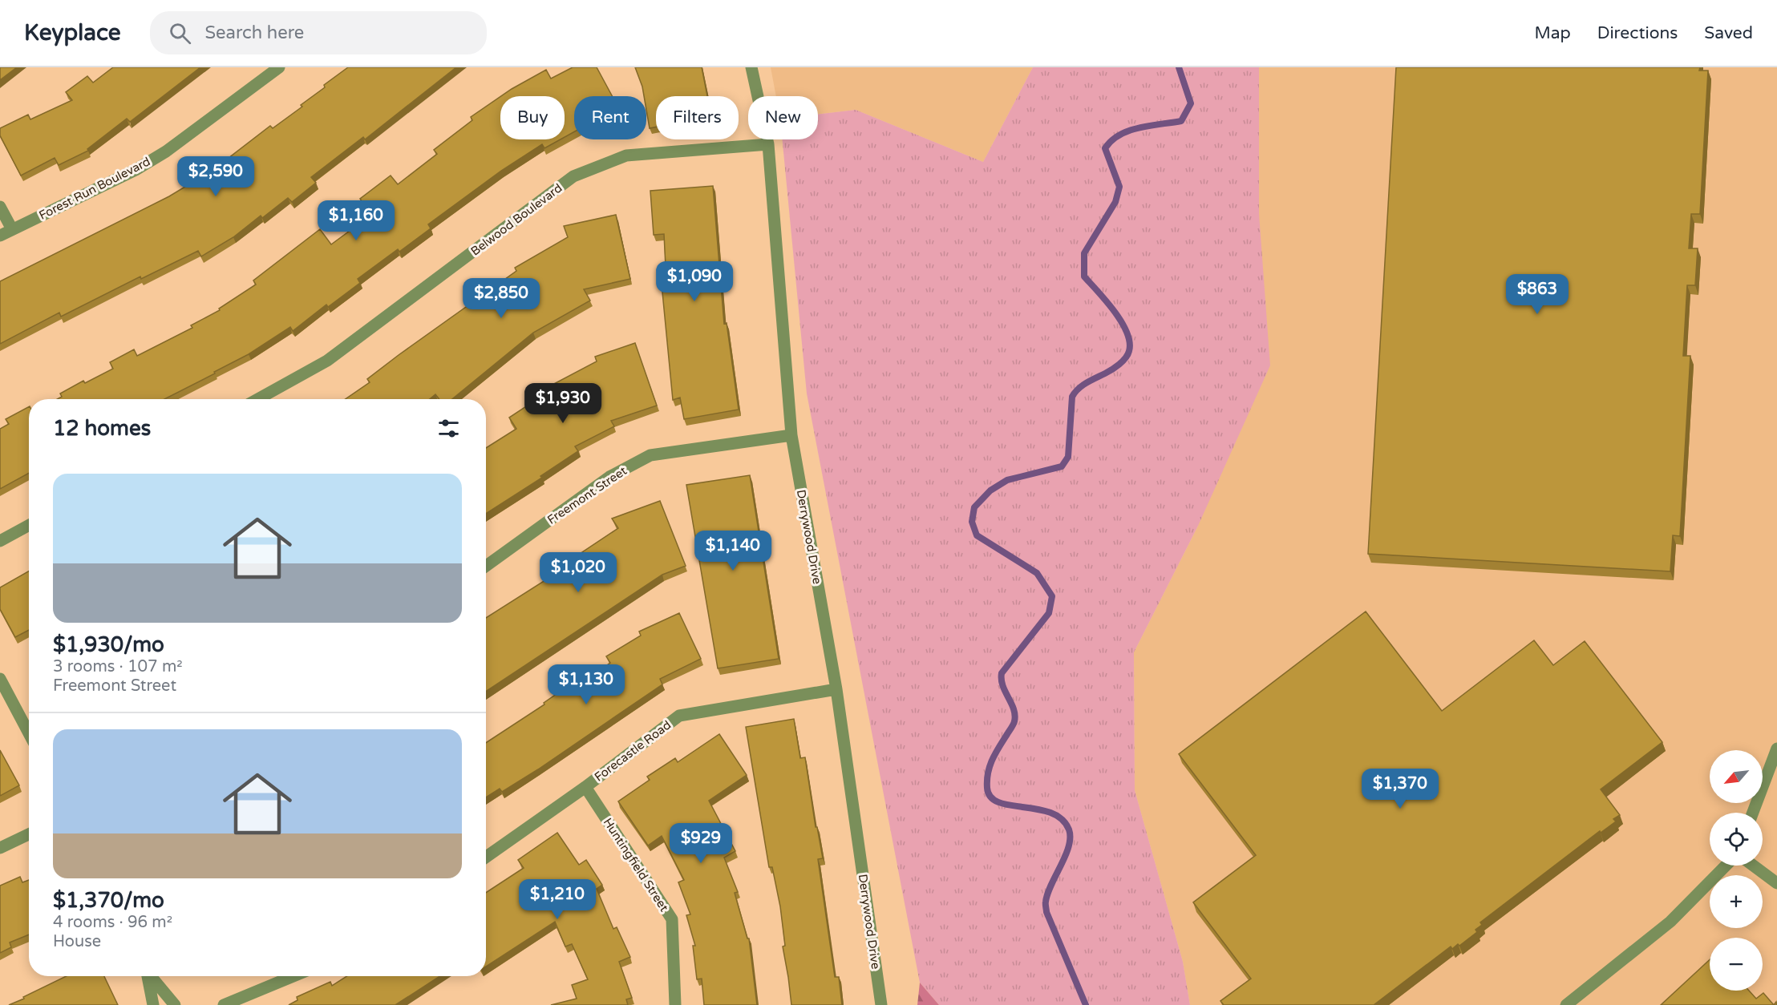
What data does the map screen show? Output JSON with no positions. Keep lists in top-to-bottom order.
{
  "streets": {
    "street": [
      "Forest Run Boulevard",
      "Belwood Boulevard",
      "Freemont Street",
      "Derrywood Drive",
      "Forecastle Road",
      "Huntingfield Street"
    ]
  },
  "crossings": [
    ["Belwood Boulevard", "Derrywood Drive"],
    ["Freemont Street", "Derrywood Drive"],
    ["Derrywood Drive", "Forecastle Road"],
    ["Forecastle Road", "Huntingfield Street"]
  ],
  "north": "bottom left",
  "page": {
    "header": "Keyplace",
    "search": "Search here",
    "nav": ["Map", "Directions", "Saved"],
    "chip": [
      "Buy",
      "Rent",
      "Filters",
      "New"
    ],
    "price": [
      "$2,590",
      "$1,160",
      "$1,090",
      "$863",
      "$2,850",
      "$1,930",
      "$1,140",
      "$1,020",
      "$1,130",
      "$1,370",
      "$929",
      "$1,210"
    ],
    "heading": "12 homes",
    "list": [
      {
        "name": "$1,930/mo",
        "note": "3 rooms · 107 m² · Freemont Street"
      },
      {
        "name": "$1,370/mo",
        "note": "4 rooms · 96 m² · House"
      }
    ],
    "map_buttons": ["+", "−"]
  }
}
